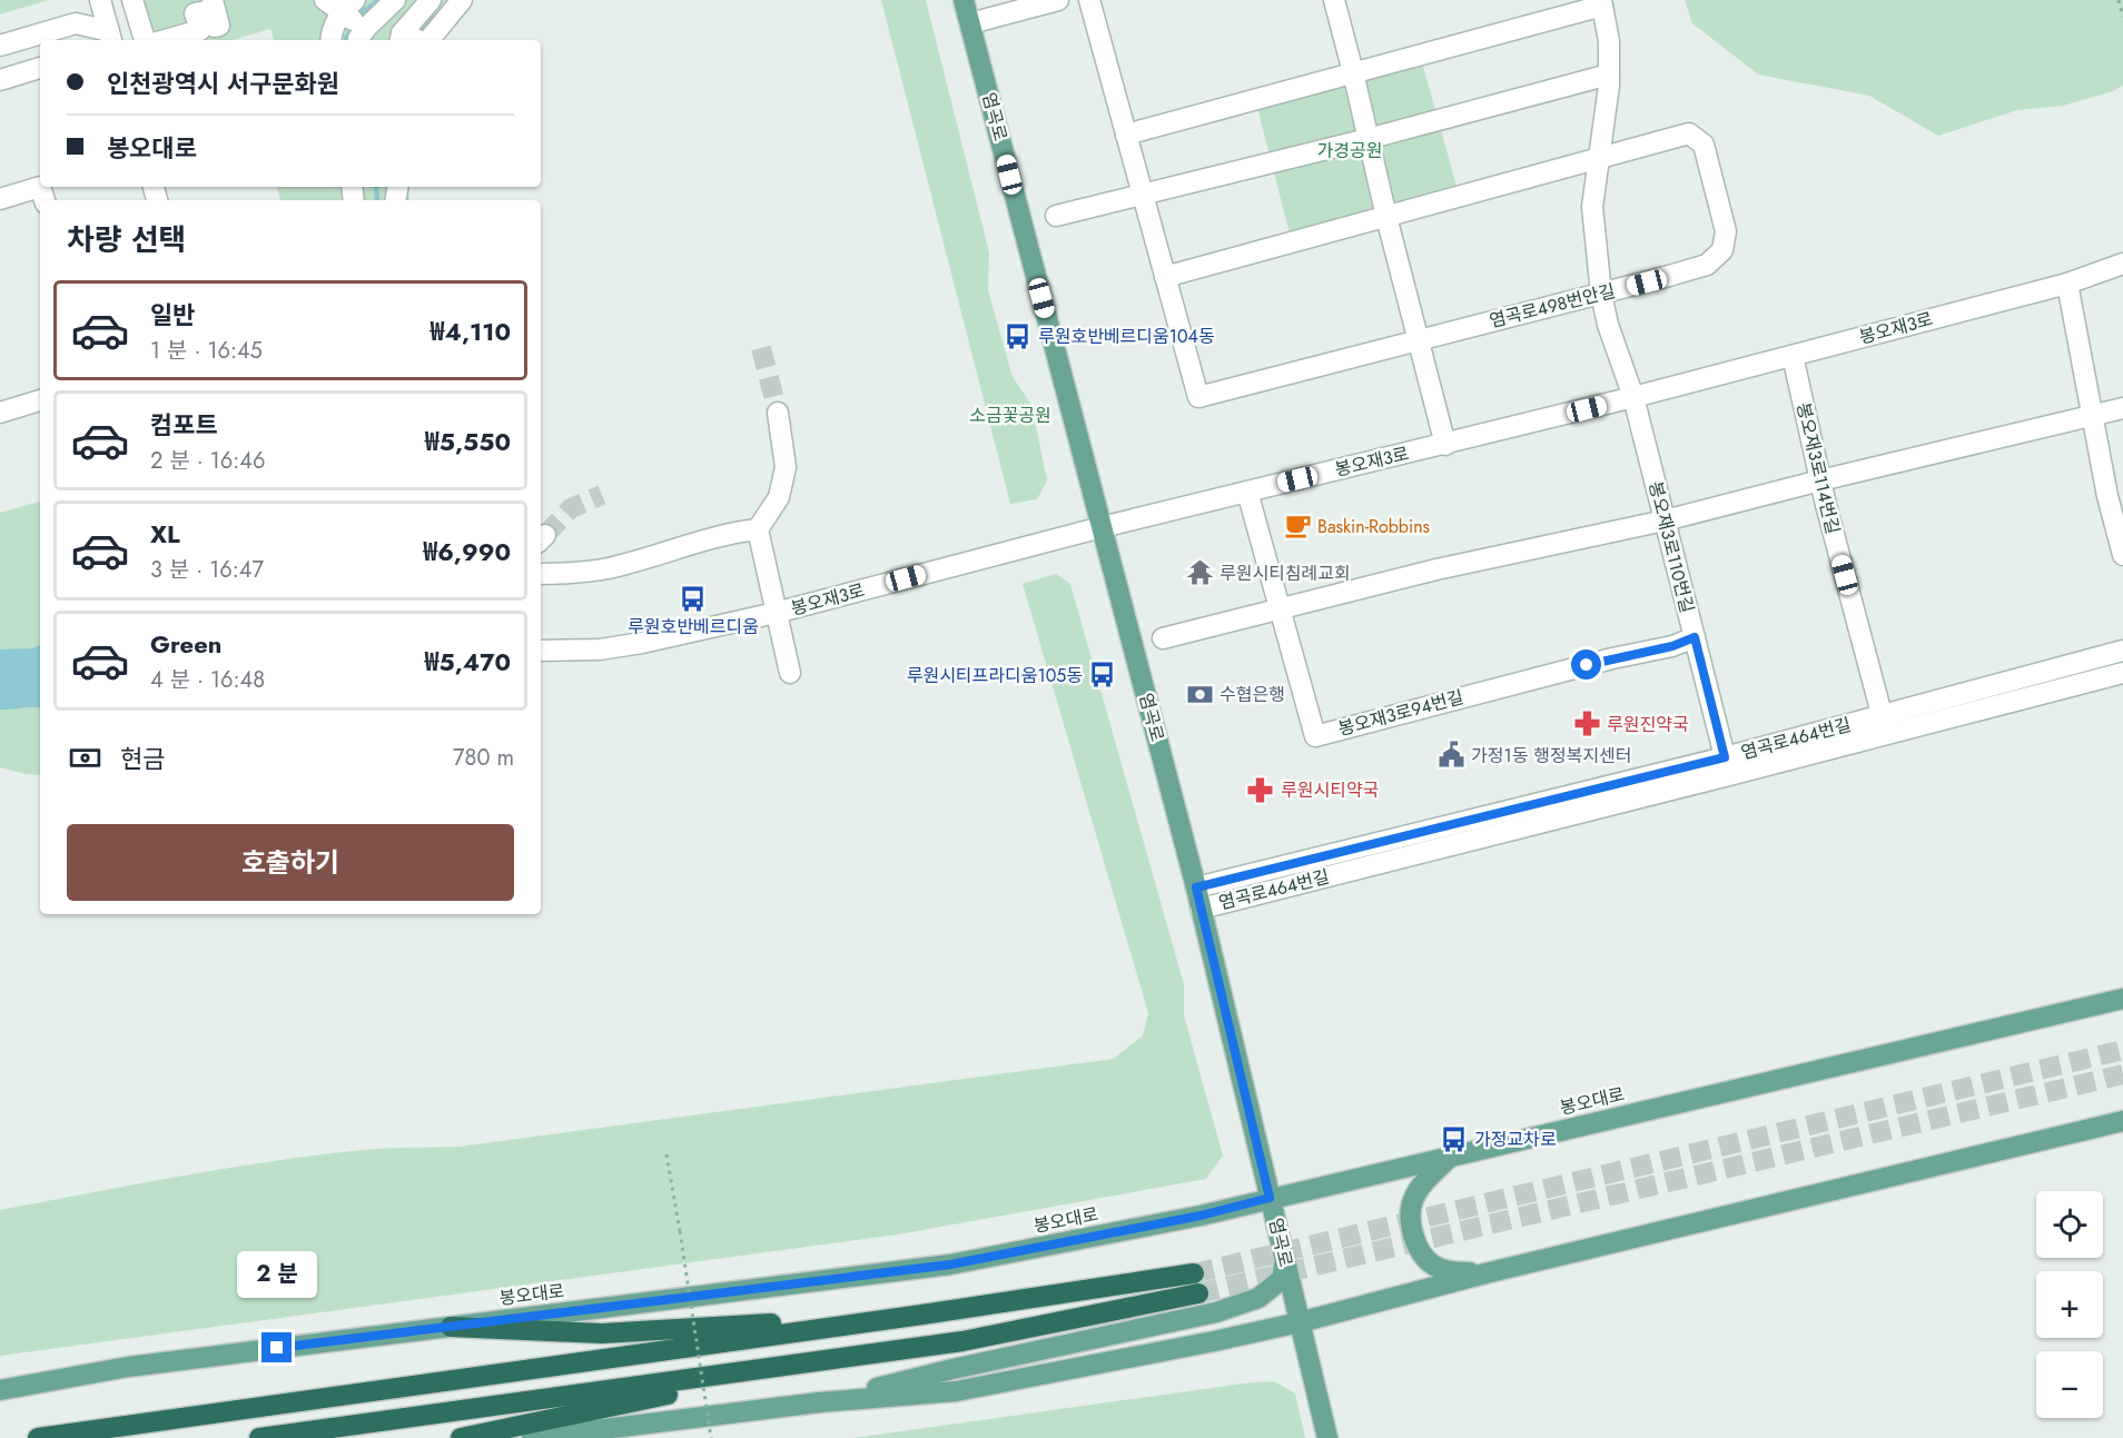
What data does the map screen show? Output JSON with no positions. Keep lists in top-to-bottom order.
{
  "streets": {
    "main road": ["염곡로", "봉오대로"],
    "street": [
      "염곡로498번안길",
      "봉오재3로",
      "봉오재3로114번길",
      "봉오재3로110번길",
      "봉오재3로94번길",
      "염곡로464번길"
    ]
  },
  "crossings": [
    ["염곡로", "봉오재3로"],
    ["염곡로", "염곡로464번길"],
    ["염곡로", "봉오대로"],
    ["염곡로498번안길", "봉오재3로110번길"],
    ["봉오재3로", "봉오재3로114번길"],
    ["봉오재3로", "봉오재3로110번길"],
    ["봉오재3로", "봉오재3로94번길"],
    ["봉오재3로114번길", "염곡로464번길"],
    ["봉오재3로110번길", "봉오재3로94번길"],
    ["봉오재3로110번길", "염곡로464번길"]
  ],
  "parks": ["가경공원", "소금꽃공원"],
  "places": {
    "bus stop": [
      "루원호반베르디움104동",
      "루원호반베르디움",
      "루원시티프라디움105동",
      "가정교차로"
    ],
    "cafe": ["Baskin-Robbins"],
    "temple": ["루원시티침례교회"],
    "bank": ["수협은행"],
    "pharmacy": ["루원진약국", "루원시티약국"],
    "public building": ["가정1동 행정복지센터"]
  },
  "page": {
    "banner": ["인천광역시 서구문화원", "봉오대로"],
    "heading": "차량 선택",
    "list": [
      {
        "name": "일반",
        "note": "1 분 · 16:45",
        "value": "₩4,110"
      },
      {
        "name": "컴포트",
        "note": "2 분 · 16:46",
        "value": "₩5,550"
      },
      {
        "name": "XL",
        "note": "3 분 · 16:47",
        "value": "₩6,990"
      },
      {
        "name": "Green",
        "note": "4 분 · 16:48",
        "value": "₩5,470"
      }
    ],
    "pay": ["현금", "780 m"],
    "buttons": "호출하기",
    "map_buttons": ["+", "−"],
    "bubble": "2 분"
  }
}
